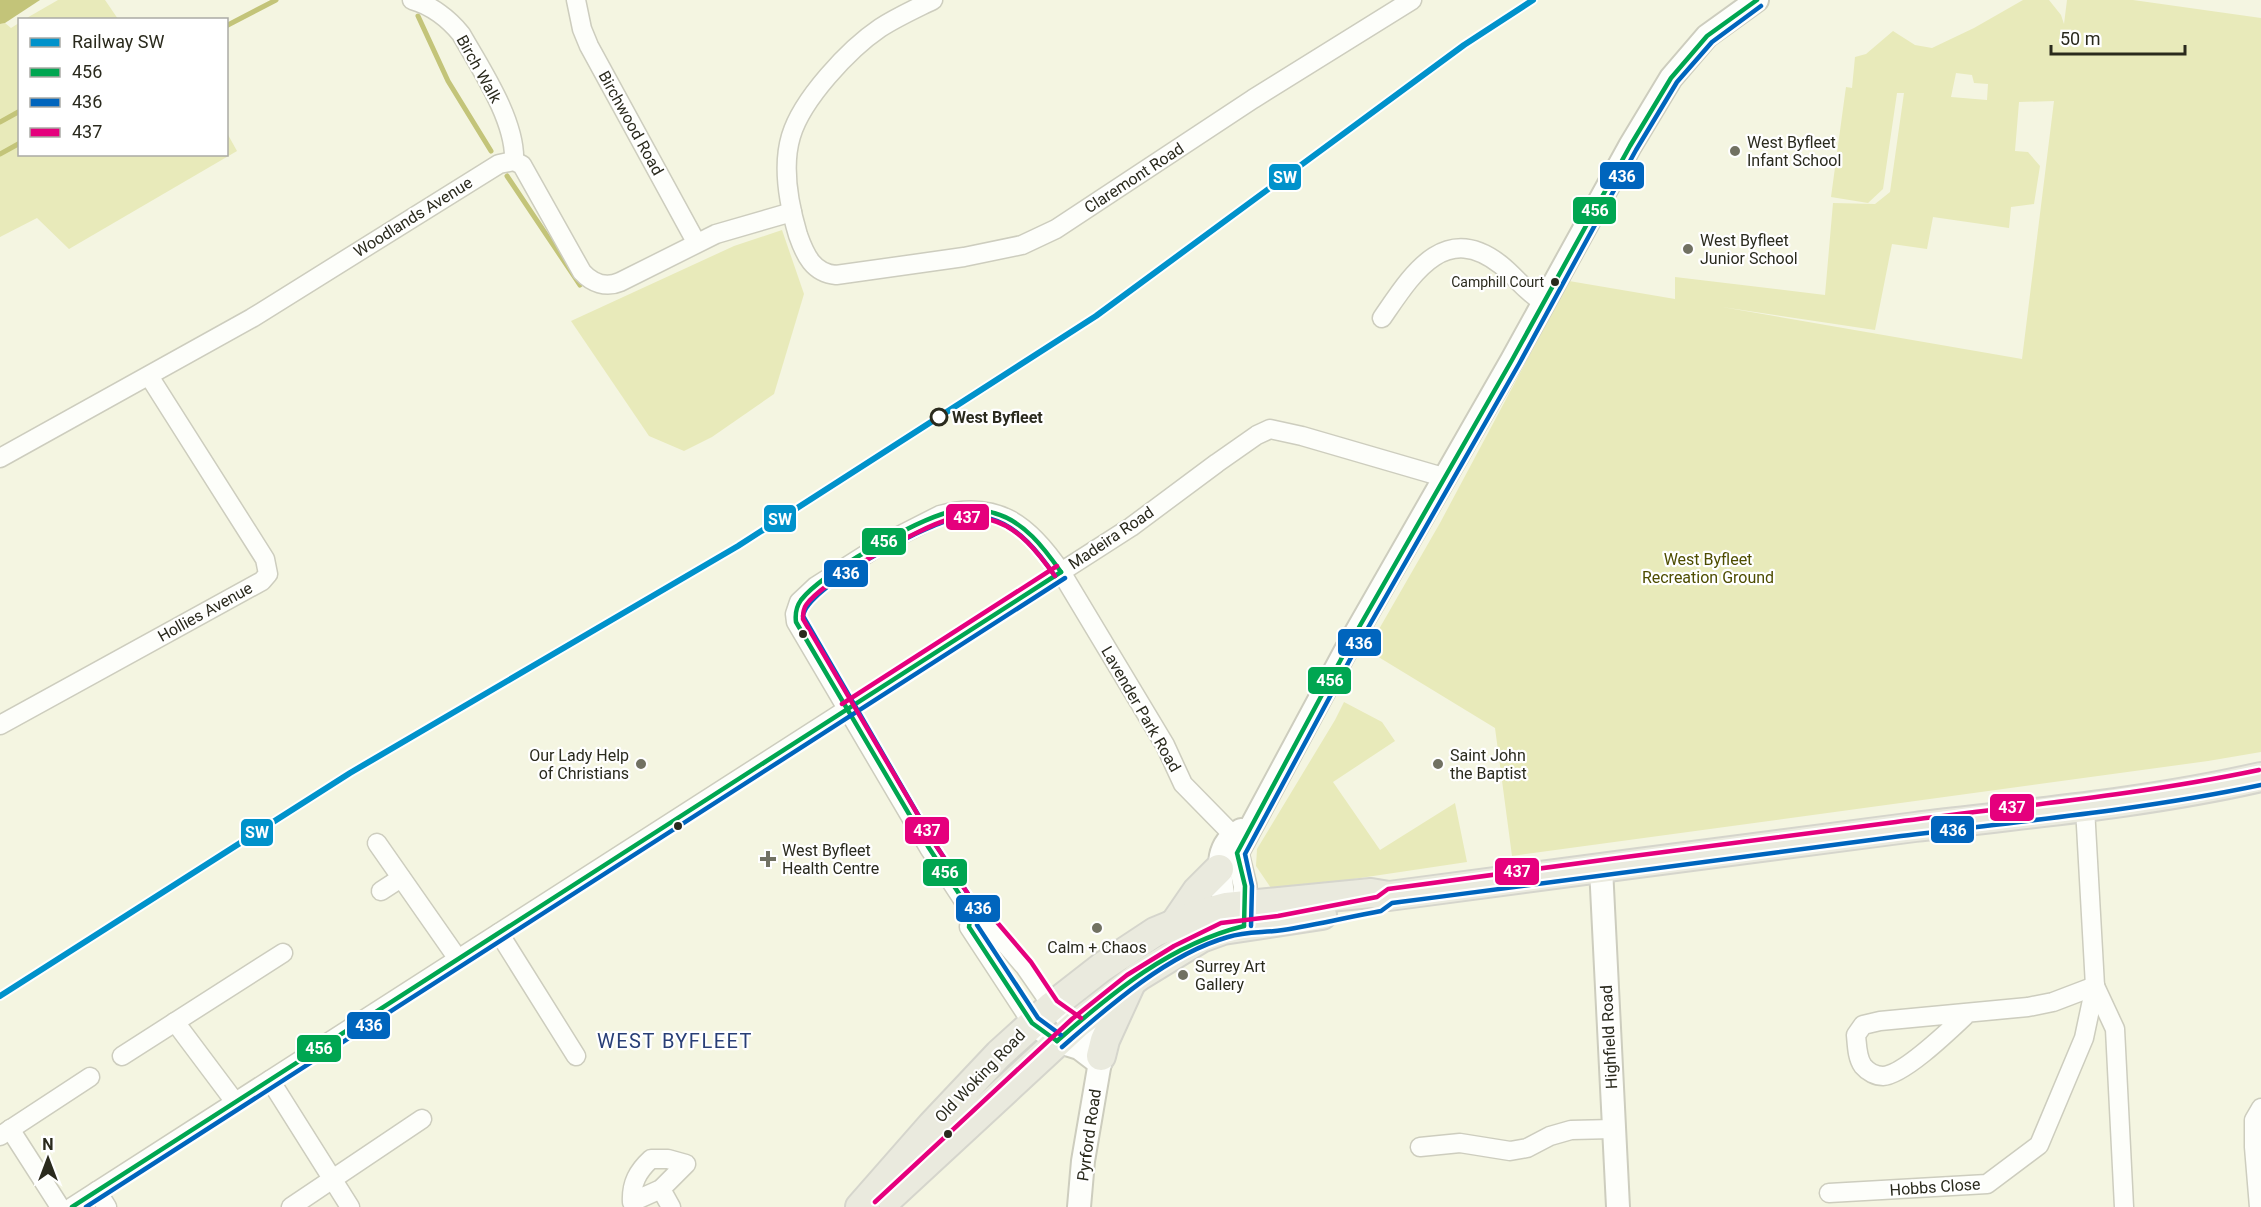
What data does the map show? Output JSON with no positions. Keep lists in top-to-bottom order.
{
  "streets": {
    "main road": ["Old Woking Road"],
    "street": [
      "Birch Walk",
      "Birchwood Road",
      "Claremont Road",
      "Woodlands Avenue",
      "Madeira Road",
      "Hollies Avenue",
      "Lavender Park Road",
      "Highfield Road",
      "Pyrford Road",
      "Hobbs Close"
    ]
  },
  "crossings": [
    ["Birch Walk", "Woodlands Avenue"],
    ["Woodlands Avenue", "Hollies Avenue"],
    ["Madeira Road", "Lavender Park Road"]
  ],
  "districts": ["WEST BYFLEET"],
  "parks": ["West Byfleet Recreation Ground"],
  "places": {
    "other": [
      "West Byfleet Infant School",
      "West Byfleet Junior School",
      "Camphill Court",
      "West Byfleet",
      "Our Lady Help of Christians",
      "Saint John the Baptist",
      "Calm + Chaos",
      "Surrey Art Gallery"
    ],
    "health": ["West Byfleet Health Centre"]
  },
  "lines": [
    "rail line SW",
    "transit line 456",
    "transit line 436",
    "transit line 437"
  ],
  "legend": [
    "Railway SW",
    "456",
    "436",
    "437"
  ],
  "scale_bar": "50 m",
  "north": "top"
}
